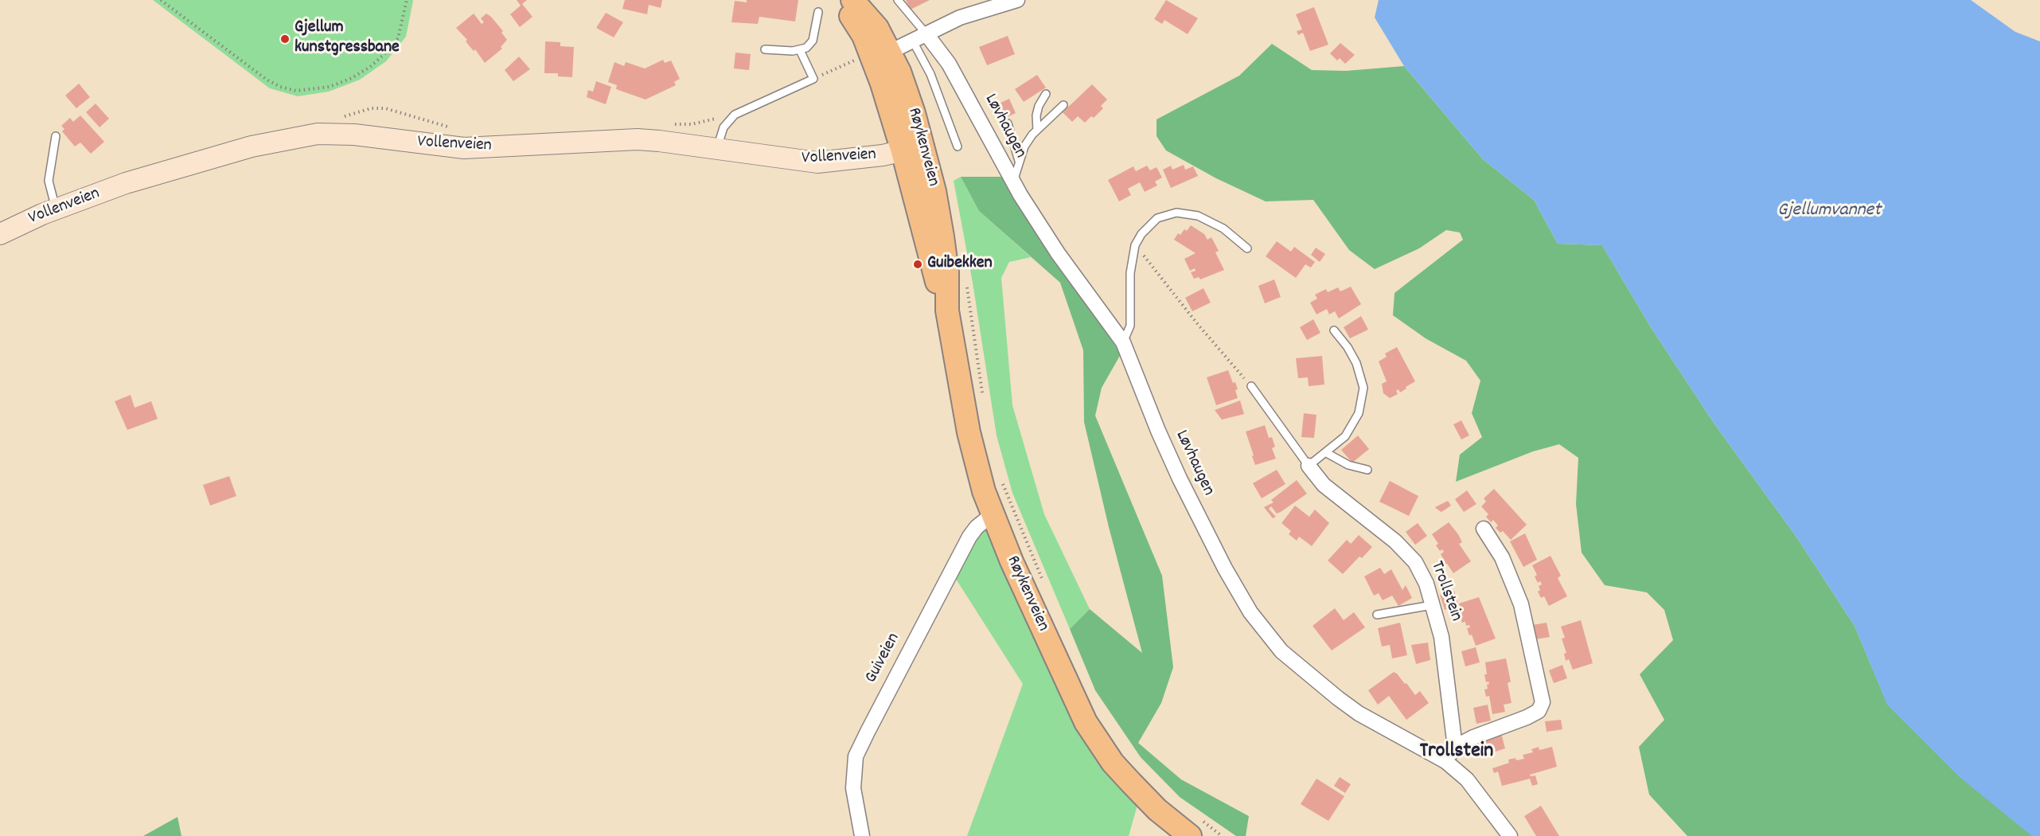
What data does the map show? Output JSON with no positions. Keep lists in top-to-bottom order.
{
  "streets": {
    "main road": ["Vollenveien", "Røykenveien"],
    "street": ["Løvhaugen", "Trollstein", "Guiveien"]
  },
  "crossings": [
    ["Vollenveien", "Røykenveien"],
    ["Røykenveien", "Guiveien"]
  ],
  "districts": ["Trollstein"],
  "water": ["Gjellumvannet"],
  "places": ["Gjellum kunstgressbane", "Guibekken"]
}
